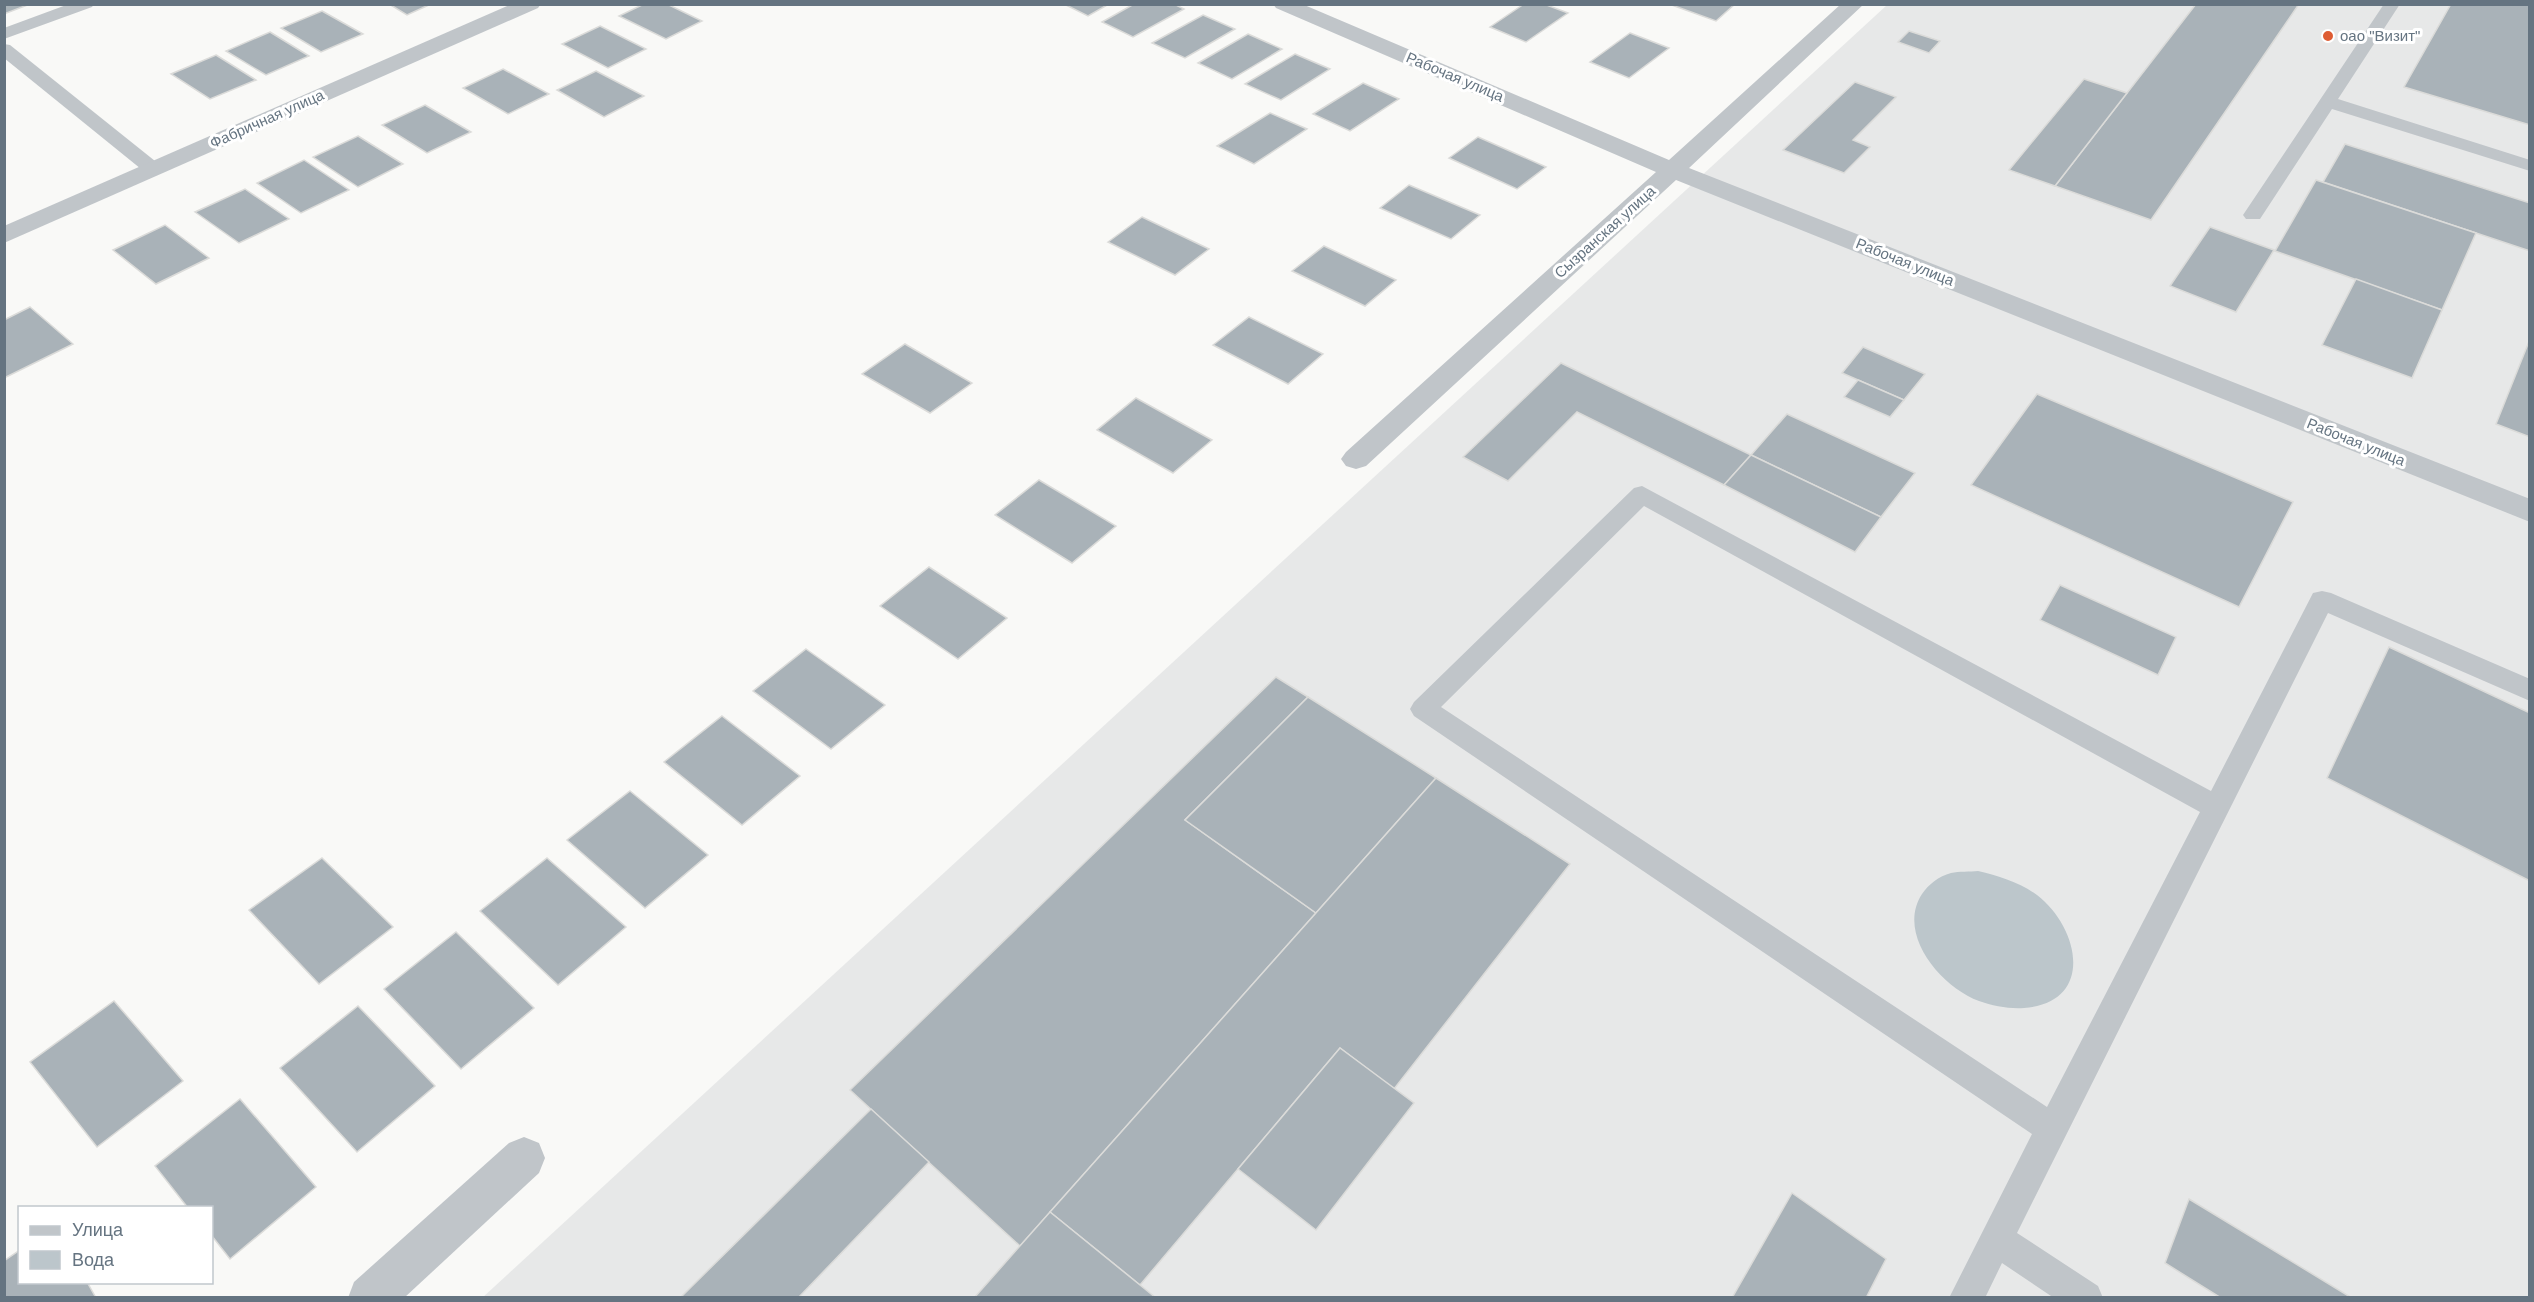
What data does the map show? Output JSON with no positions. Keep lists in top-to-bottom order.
{
  "streets": {
    "street": ["Рабочая улица", "Фабричная улица", "Сызранская улица"]
  },
  "crossings": [
    ["Рабочая улица", "Сызранская улица"]
  ],
  "places": ["оао \"Визит\""],
  "legend": ["Улица", "Вода"]
}
